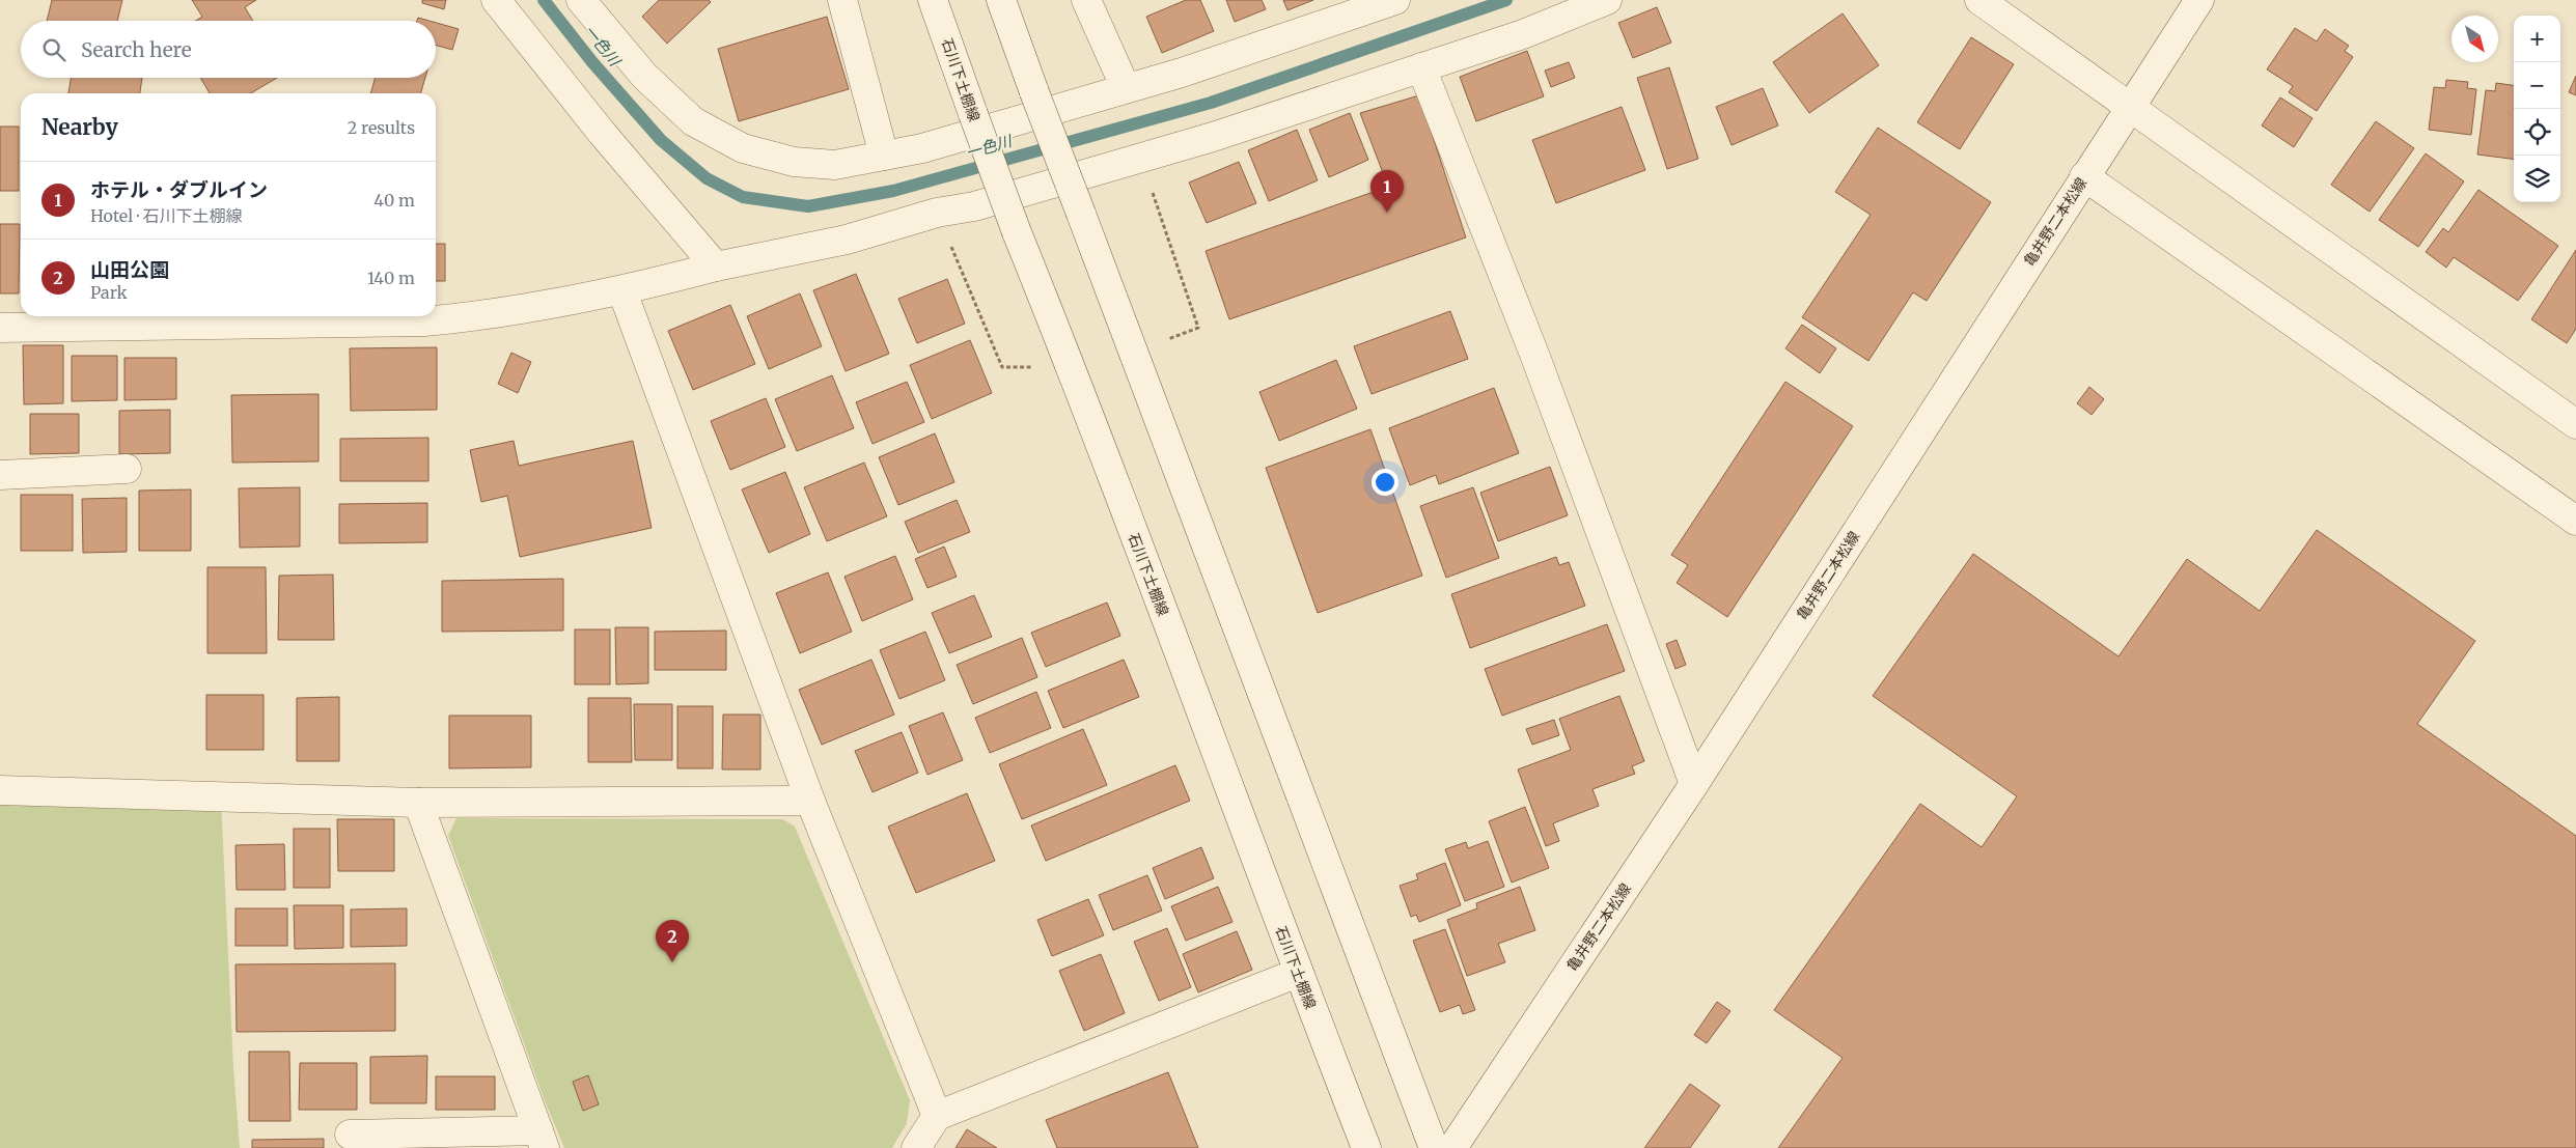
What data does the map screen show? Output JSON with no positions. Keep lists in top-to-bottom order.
{
  "streets": {
    "street": ["石川下土棚線", "亀井野二本松線"]
  },
  "water": ["一色川"],
  "north": "bottom right",
  "page": {
    "map_buttons": ["+", "−"],
    "search": "Search here",
    "heading": ["Nearby", "2 results"],
    "list": [
      {
        "mark": "1",
        "name": "ホテル・ダブルイン",
        "note": "Hotel · 石川下土棚線",
        "value": "40 m"
      },
      {
        "mark": "2",
        "name": "山田公園",
        "note": "Park",
        "value": "140 m"
      }
    ],
    "pins": ["1", "2"]
  }
}
